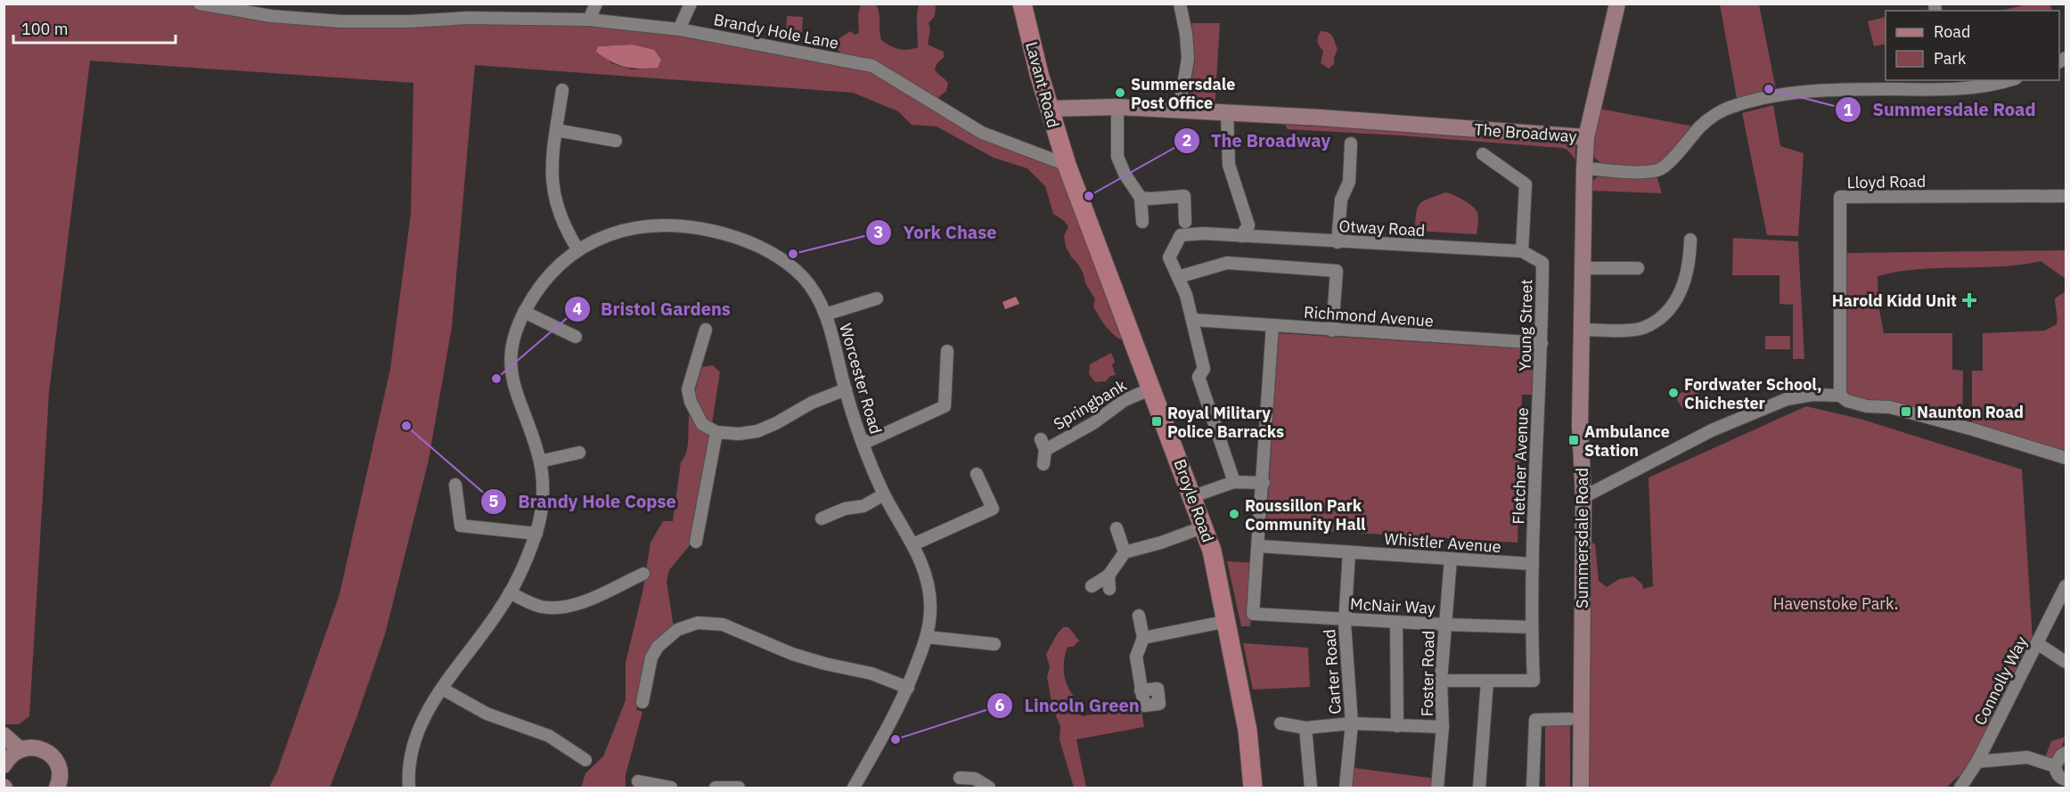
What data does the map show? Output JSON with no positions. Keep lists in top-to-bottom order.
{
  "streets": {
    "main road": ["Lavant Road", "Broyle Road"],
    "street": [
      "Brandy Hole Lane",
      "The Broadway",
      "Lloyd Road",
      "Otway Road",
      "Richmond Avenue",
      "Young Street",
      "Worcester Road",
      "Springbank",
      "Fletcher Avenue",
      "Summersdale Road",
      "Whistler Avenue",
      "McNair Way",
      "Carter Road",
      "Foster Road",
      "Connolly Way"
    ]
  },
  "crossings": [
    ["Brandy Hole Lane", "Lavant Road"],
    ["Brandy Hole Lane", "Broyle Road"],
    ["Lavant Road", "The Broadway"],
    ["Lavant Road", "Broyle Road"],
    ["The Broadway", "Summersdale Road"],
    ["Otway Road", "Richmond Avenue"],
    ["Otway Road", "Young Street"],
    ["Richmond Avenue", "Young Street"],
    ["Young Street", "Fletcher Avenue"],
    ["Springbank", "Broyle Road"],
    ["Fletcher Avenue", "Whistler Avenue"],
    ["Fletcher Avenue", "McNair Way"],
    ["Whistler Avenue", "McNair Way"],
    ["Whistler Avenue", "Carter Road"],
    ["Whistler Avenue", "Foster Road"],
    ["McNair Way", "Carter Road"],
    ["McNair Way", "Foster Road"]
  ],
  "parks": ["Havenstoke Park."],
  "places": {
    "other": [
      "Summersdale Road",
      "Summersdale Post Office",
      "The Broadway",
      "York Chase",
      "Bristol Gardens",
      "Fordwater School, Chichester",
      "Brandy Hole Copse",
      "Roussillon Park Community Hall",
      "Lincoln Green"
    ],
    "health": ["Harold Kidd Unit"],
    "transit": ["Naunton Road", "Royal Military Police Barracks", "Ambulance Station"]
  },
  "legend": ["Road", "Park"],
  "scale_bar": "100 m"
}
